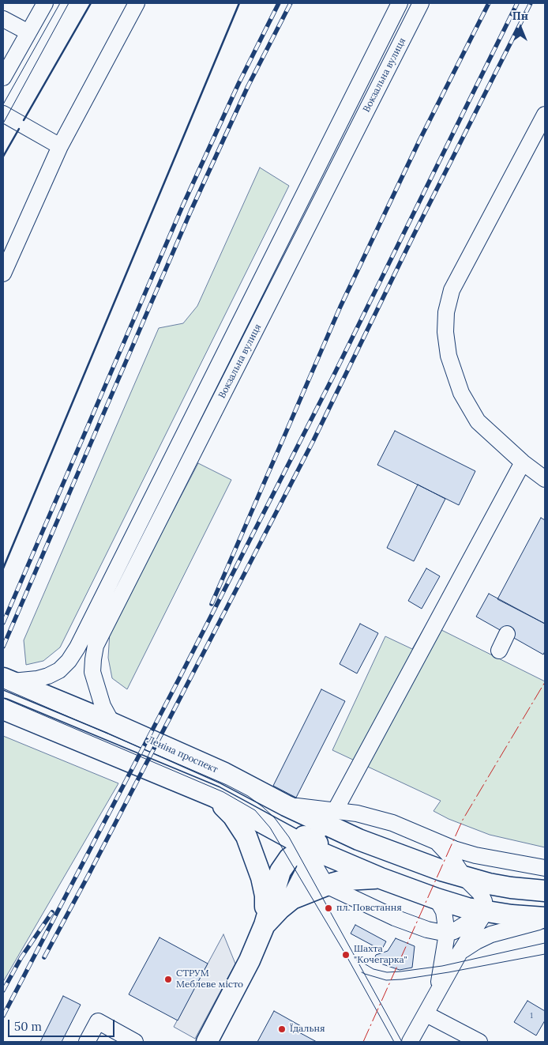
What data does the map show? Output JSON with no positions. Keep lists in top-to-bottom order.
{
  "streets": {
    "main road": ["Леніна проспект"],
    "street": ["Вокзальна вулиця"]
  },
  "crossings": [
    ["Вокзальна вулиця", "Леніна проспект"]
  ],
  "places": [
    "пл. Повстання",
    "Шахта \"Кочегарка\"",
    "СТРУМ Меблеве місто",
    "Їдальня"
  ],
  "house_numbers": ["1"],
  "scale_bar": "50 m",
  "north": "top"
}
